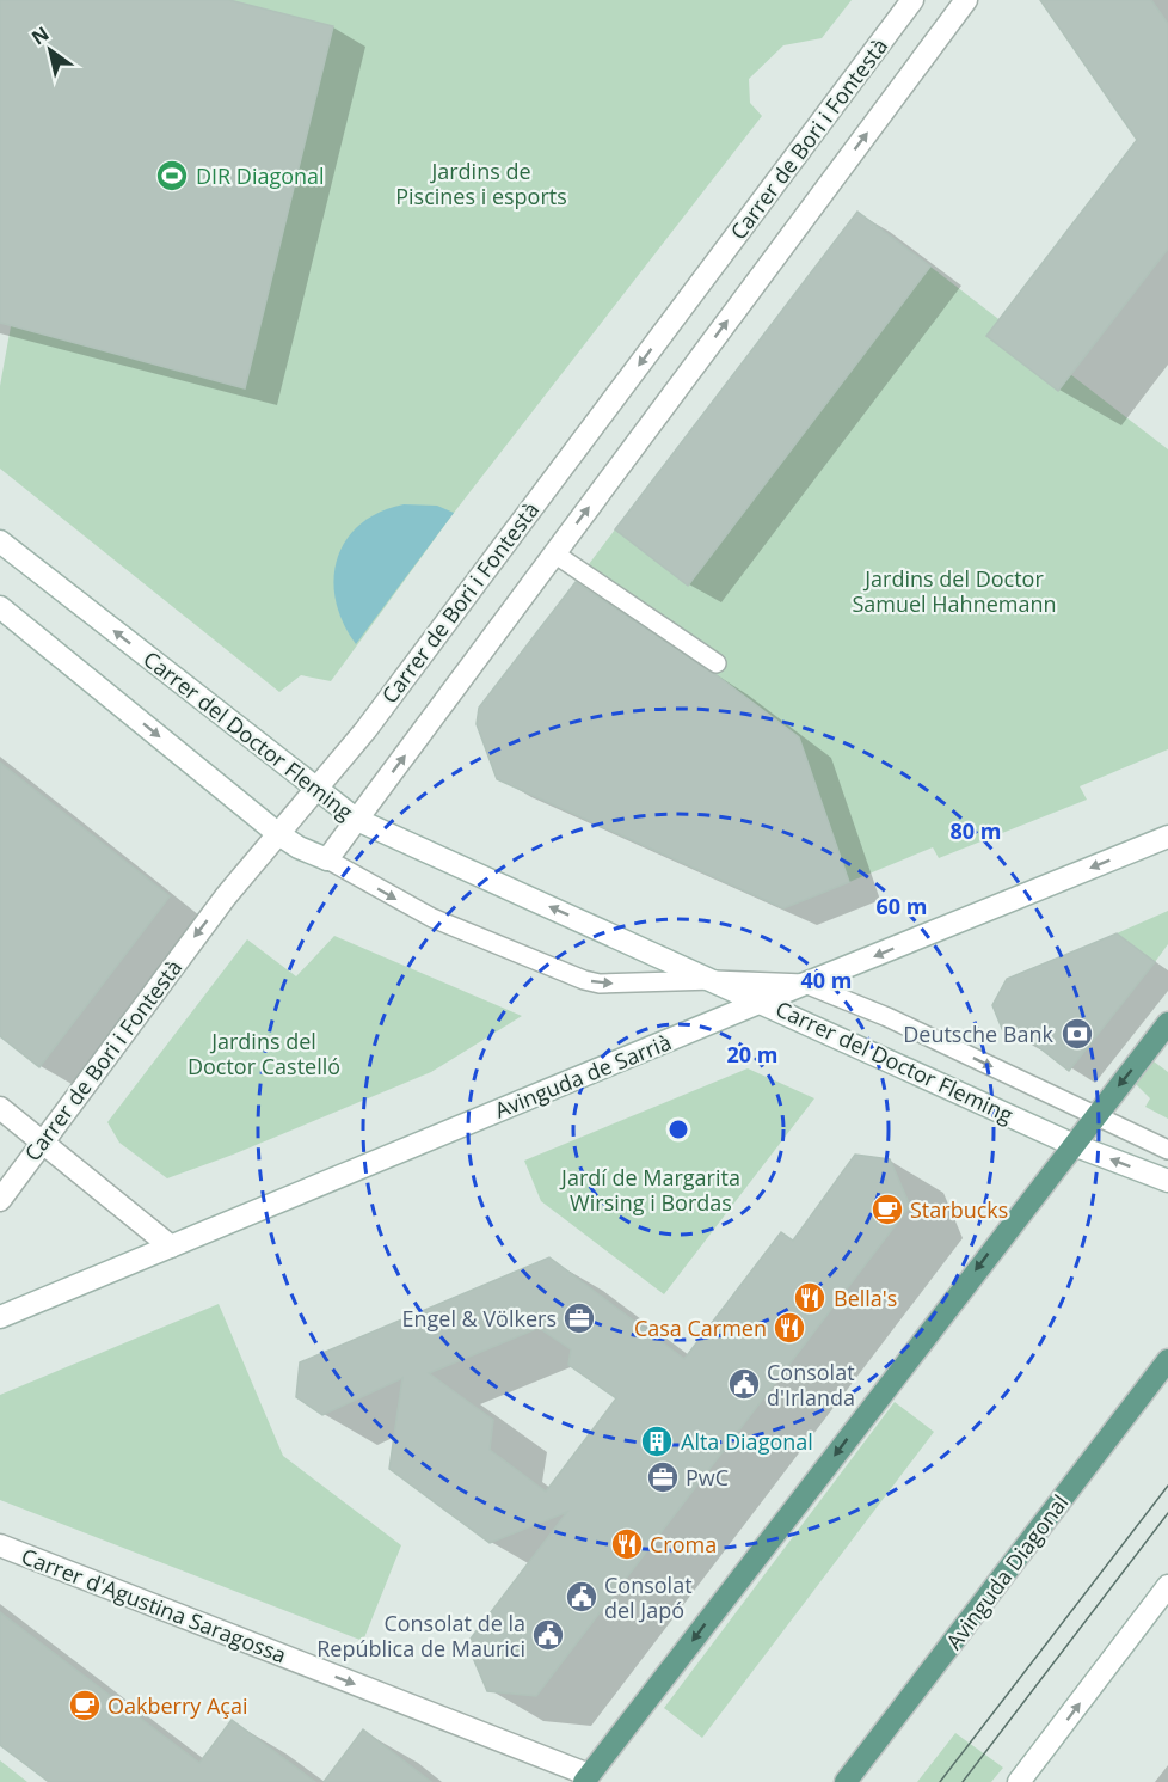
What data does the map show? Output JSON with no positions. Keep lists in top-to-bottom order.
{
  "streets": {
    "main road": ["Avinguda Diagonal"],
    "street": [
      "Carrer de Bori i Fontestà",
      "Carrer del Doctor Fleming",
      "Avinguda de Sarrià",
      "Carrer d'Agustina Saragossa"
    ]
  },
  "crossings": [
    ["Carrer de Bori i Fontestà", "Carrer del Doctor Fleming"],
    ["Carrer del Doctor Fleming", "Avinguda de Sarrià"]
  ],
  "one_way": ["Carrer d'Agustina Saragossa"],
  "parks": [
    "Jardins de Piscines i esports",
    "Jardins del Doctor Samuel Hahnemann",
    "Jardins del Doctor Castelló",
    "Jardí de Margarita Wirsing i Bordas"
  ],
  "places": {
    "sports": ["DIR Diagonal"],
    "bank": ["Deutsche Bank"],
    "cafe": ["Starbucks", "Oakberry Açai"],
    "restaurant": ["Bella's", "Casa Carmen", "Croma"],
    "office": ["Engel & Völkers", "PwC"],
    "public building": ["Consolat d'Irlanda", "Consolat del Japó", "Consolat de la República de Maurici"],
    "building": ["Alta Diagonal"]
  },
  "north": "top left",
  "rings": [
    "80 m",
    "60 m",
    "40 m",
    "20 m"
  ]
}
